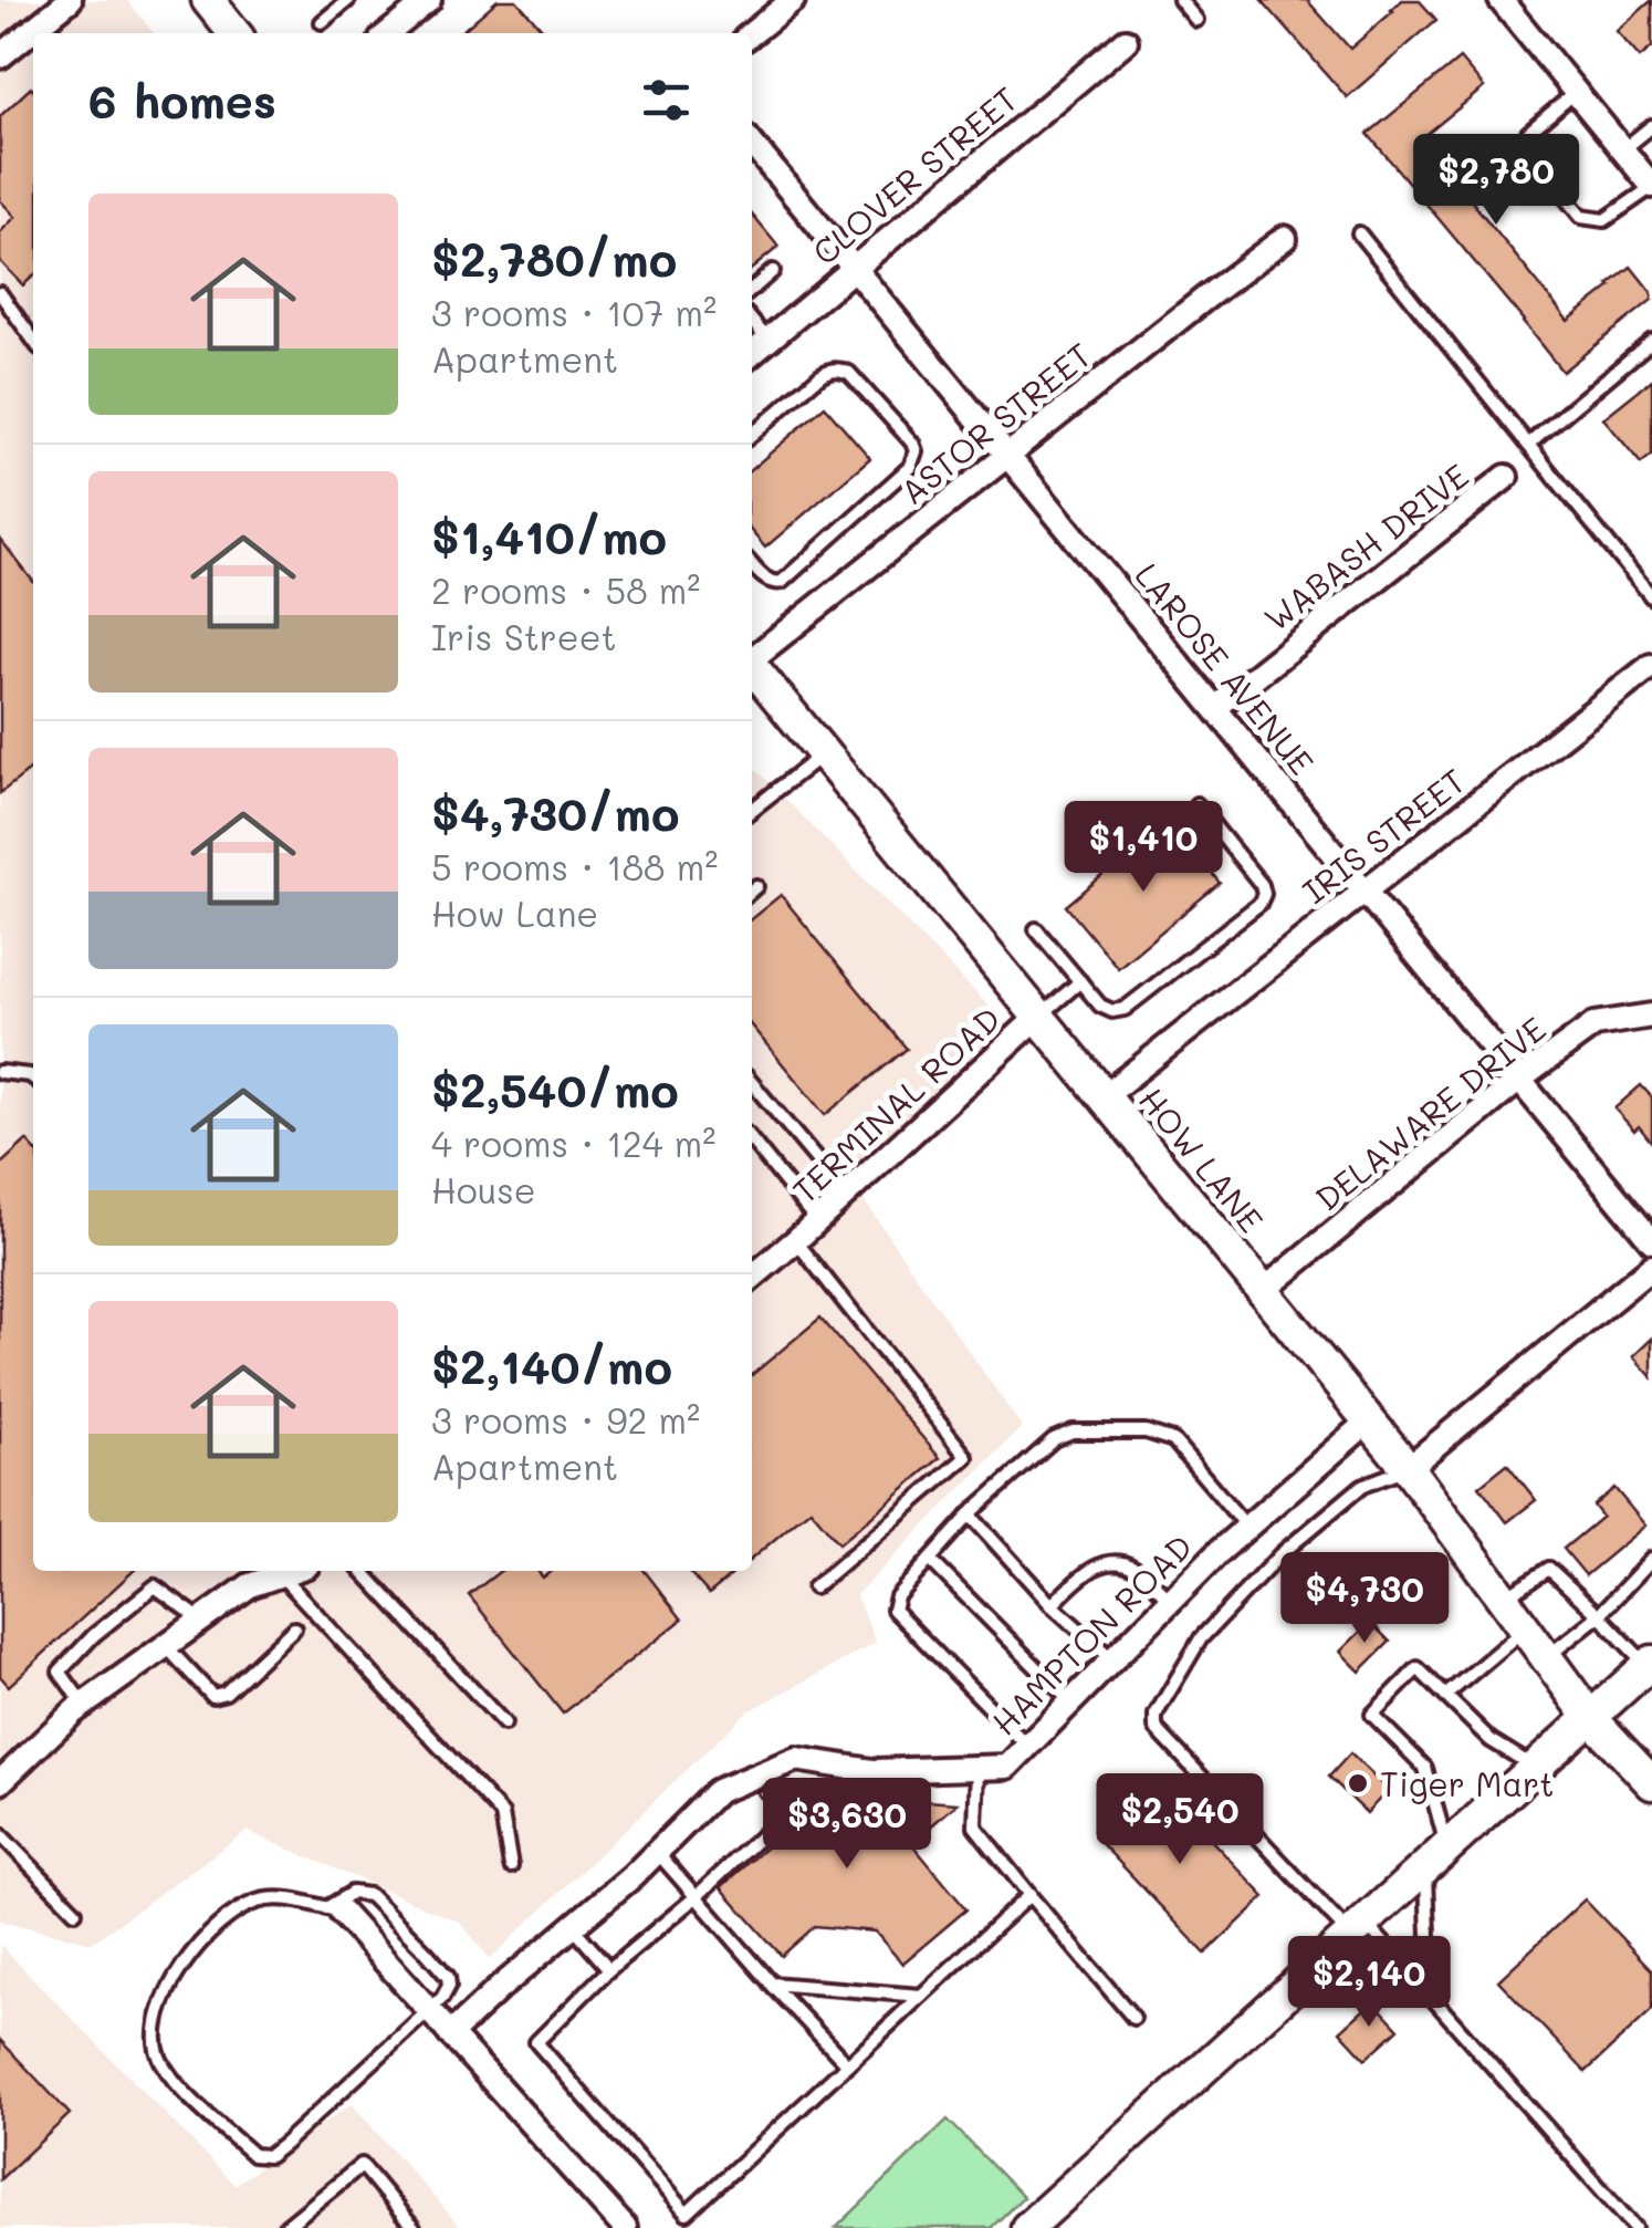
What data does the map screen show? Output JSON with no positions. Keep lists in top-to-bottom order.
{
  "streets": {
    "main road": ["HOW LANE"],
    "street": [
      "CLOVER STREET",
      "ASTOR STREET",
      "WABASH DRIVE",
      "LAROSE AVENUE",
      "IRIS STREET",
      "TERMINAL ROAD",
      "DELAWARE DRIVE",
      "HAMPTON ROAD"
    ]
  },
  "crossings": [
    ["CLOVER STREET", "LAROSE AVENUE"],
    ["ASTOR STREET", "LAROSE AVENUE"],
    ["WABASH DRIVE", "LAROSE AVENUE"],
    ["LAROSE AVENUE", "IRIS STREET"],
    ["LAROSE AVENUE", "DELAWARE DRIVE"],
    ["IRIS STREET", "HOW LANE"],
    ["TERMINAL ROAD", "HOW LANE"],
    ["DELAWARE DRIVE", "HOW LANE"],
    ["HOW LANE", "HAMPTON ROAD"]
  ],
  "places": ["Tiger Mart"],
  "page": {
    "heading": "6 homes",
    "price": [
      "$2,780",
      "$1,410",
      "$4,730",
      "$2,540",
      "$3,630",
      "$2,140"
    ],
    "list": [
      {
        "name": "$2,780/mo",
        "note": "3 rooms · 107 m² · Apartment"
      },
      {
        "name": "$1,410/mo",
        "note": "2 rooms · 58 m² · Iris Street"
      },
      {
        "name": "$4,730/mo",
        "note": "5 rooms · 188 m² · How Lane"
      },
      {
        "name": "$2,540/mo",
        "note": "4 rooms · 124 m² · House"
      },
      {
        "name": "$2,140/mo",
        "note": "3 rooms · 92 m² · Apartment"
      }
    ]
  }
}
